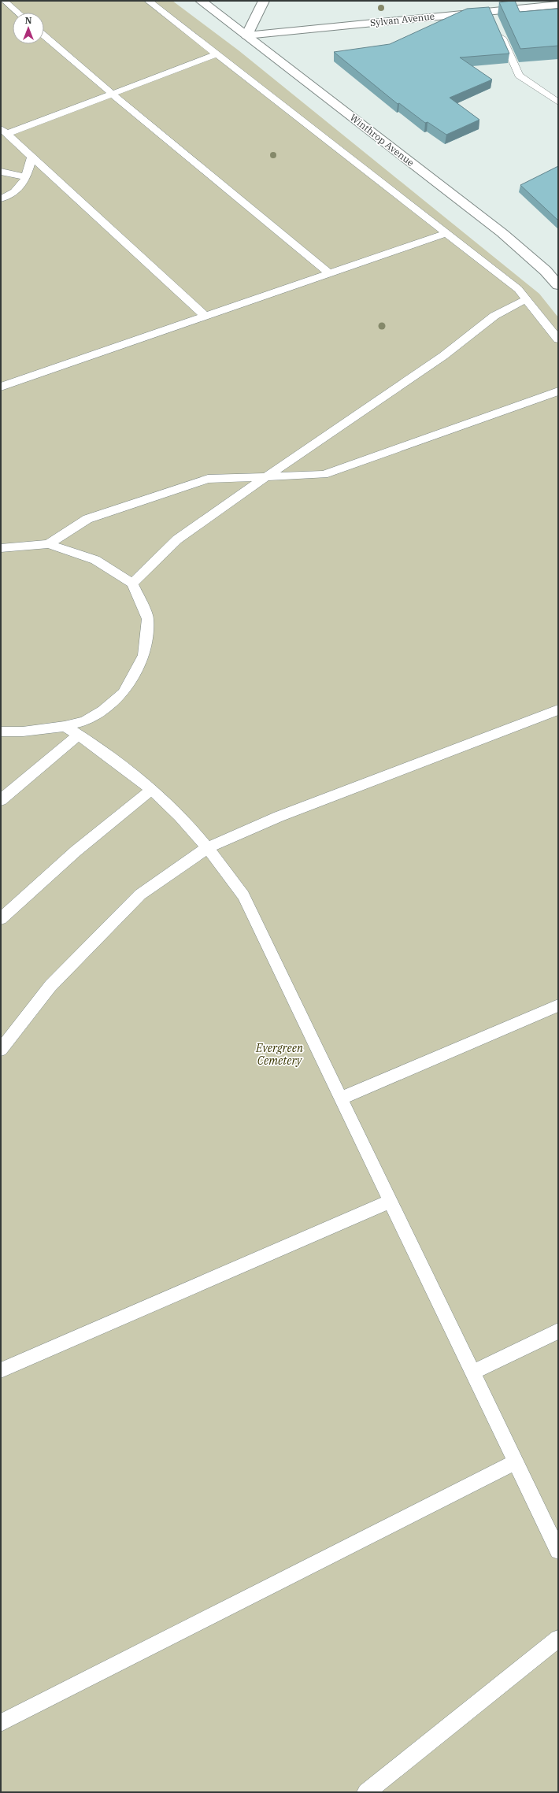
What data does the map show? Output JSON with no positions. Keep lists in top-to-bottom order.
{
  "streets": {
    "main road": ["Sylvan Avenue", "Winthrop Avenue"]
  },
  "crossings": [
    ["Sylvan Avenue", "Winthrop Avenue"]
  ],
  "parks": ["Evergreen Cemetery"],
  "north": "top"
}
